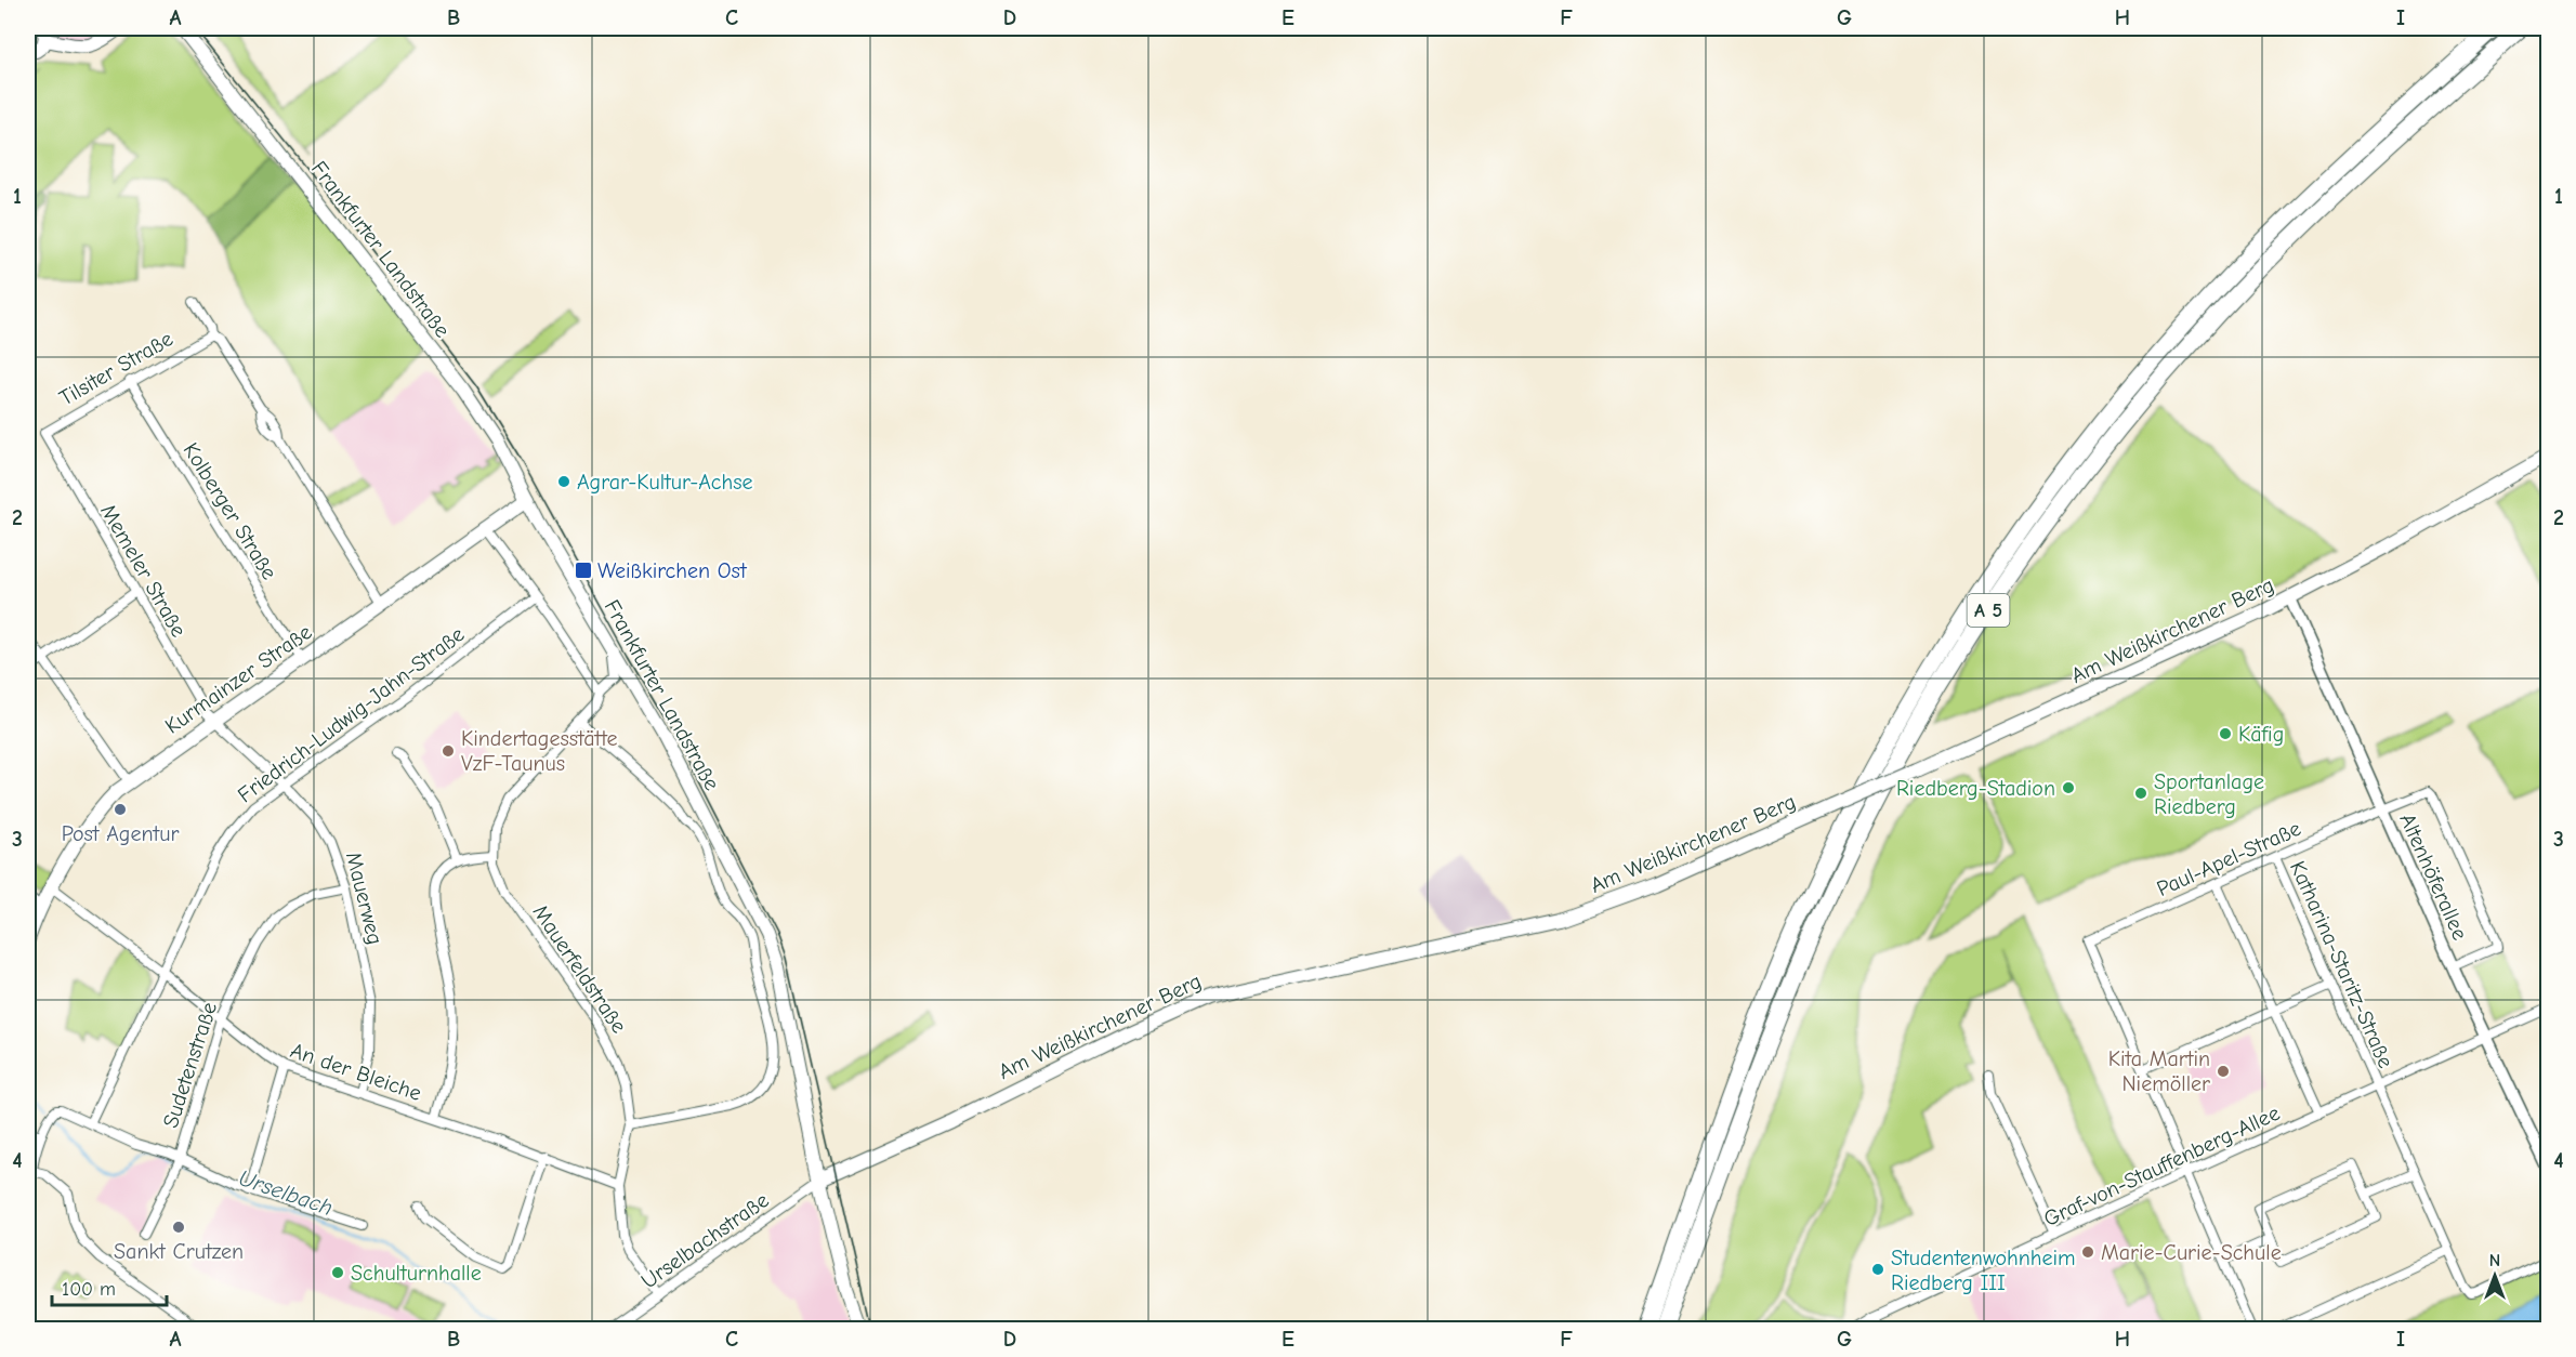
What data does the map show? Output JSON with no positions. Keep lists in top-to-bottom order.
{
  "streets": {
    "highway": ["A 5"],
    "main road": ["Frankfurter Landstraße", "Am Weißkirchener Berg", "Kurmainzer Straße"],
    "street": [
      "Tilsiter Straße",
      "Kolberger Straße",
      "Memeler Straße",
      "Friedrich-Ludwig-Jahn-Straße",
      "Paul-Apel-Straße",
      "Altenhöferallee",
      "Mauerweg",
      "Katharina-Staritz-Straße",
      "Mauerfeldstraße",
      "Sudetenstraße",
      "An der Bleiche",
      "Graf-von-Stauffenberg-Allee",
      "Urselbachstraße"
    ]
  },
  "crossings": [
    ["Frankfurter Landstraße", "Am Weißkirchener Berg"],
    ["Frankfurter Landstraße", "Kurmainzer Straße"],
    ["Frankfurter Landstraße", "Mauerfeldstraße"],
    ["Frankfurter Landstraße", "Urselbachstraße"],
    ["Tilsiter Straße", "Kolberger Straße"],
    ["Tilsiter Straße", "Memeler Straße"],
    ["Kolberger Straße", "Kurmainzer Straße"],
    ["Memeler Straße", "Kurmainzer Straße"],
    ["Memeler Straße", "Mauerweg"],
    ["Am Weißkirchener Berg", "Altenhöferallee"],
    ["Am Weißkirchener Berg", "Urselbachstraße"],
    ["Kurmainzer Straße", "Mauerweg"],
    ["Kurmainzer Straße", "An der Bleiche"],
    ["Friedrich-Ludwig-Jahn-Straße", "Mauerweg"],
    ["Friedrich-Ludwig-Jahn-Straße", "An der Bleiche"],
    ["Paul-Apel-Straße", "Altenhöferallee"],
    ["Paul-Apel-Straße", "Katharina-Staritz-Straße"],
    ["Altenhöferallee", "Graf-von-Stauffenberg-Allee"],
    ["Mauerweg", "Sudetenstraße"],
    ["Mauerweg", "An der Bleiche"],
    ["Katharina-Staritz-Straße", "Graf-von-Stauffenberg-Allee"],
    ["Mauerfeldstraße", "An der Bleiche"],
    ["Mauerfeldstraße", "Urselbachstraße"],
    ["Sudetenstraße", "An der Bleiche"]
  ],
  "water": ["Urselbach"],
  "places": {
    "other": [
      "Agrar-Kultur-Achse",
      "Käfig",
      "Kindertagesstätte VzF-Taunus",
      "Riedberg-Stadion",
      "Sportanlage Riedberg",
      "Post Agentur",
      "Kita Martin Niemöller",
      "Sankt Crutzen",
      "Marie-Curie-Schule",
      "Studentenwohnheim Riedberg III",
      "Schulturnhalle"
    ],
    "transit": ["Weißkirchen Ost"]
  },
  "scale_bar": "100 m",
  "north": "top",
  "grid": {
    "columns": [
      "A",
      "B",
      "C",
      "D",
      "E",
      "F",
      "G",
      "H",
      "I"
    ],
    "rows": [
      "1",
      "2",
      "3",
      "4"
    ]
  }
}
